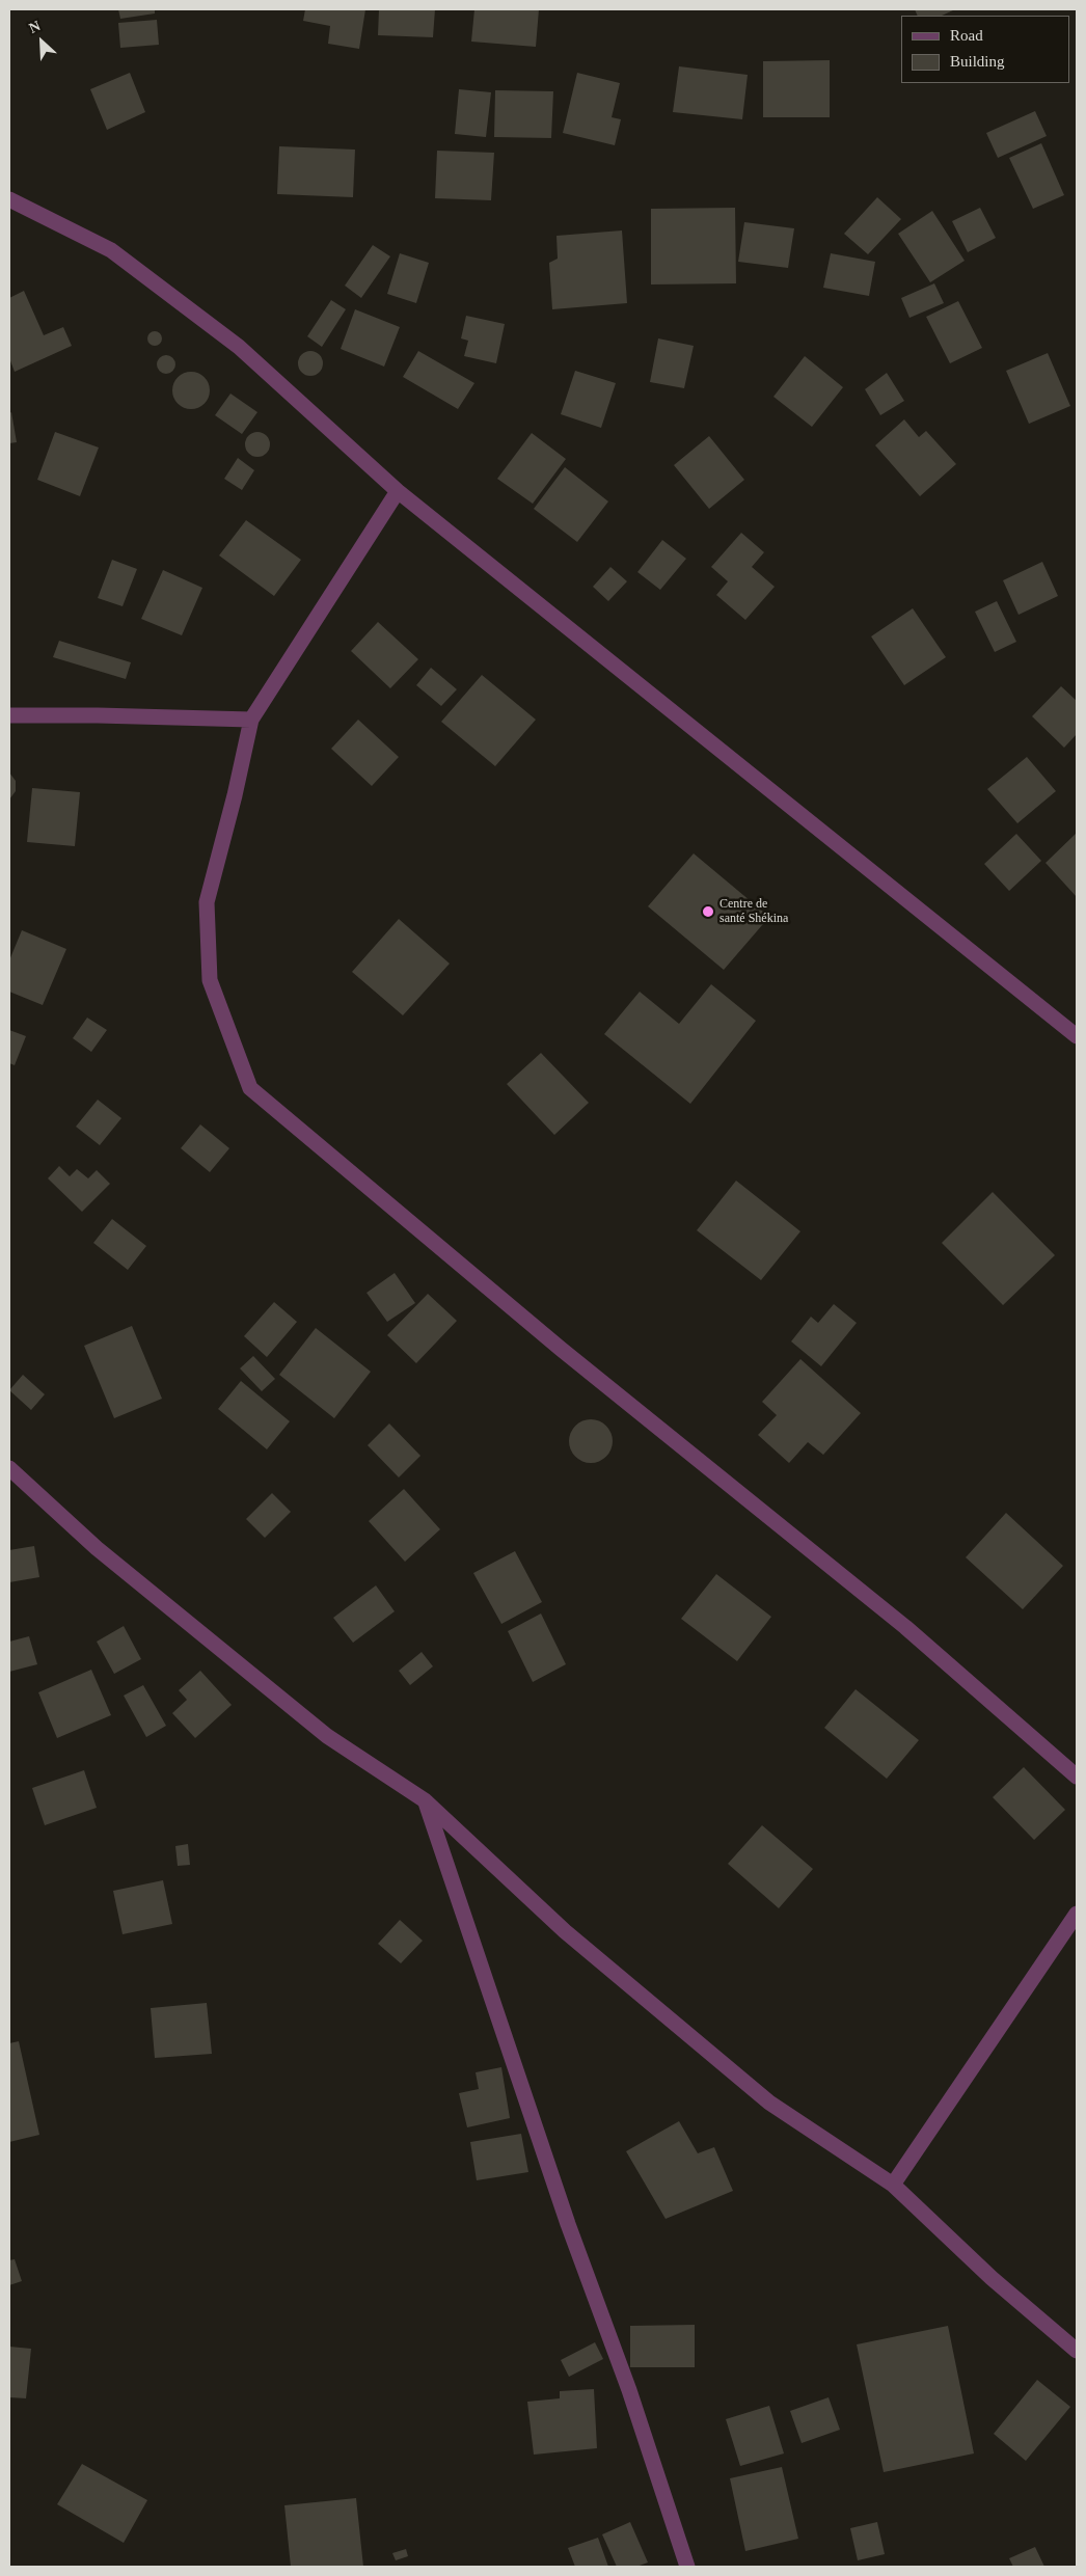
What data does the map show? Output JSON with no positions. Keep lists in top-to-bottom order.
{
  "places": ["Centre de santé Shékina"],
  "legend": ["Road", "Building"],
  "north": "top left"
}
